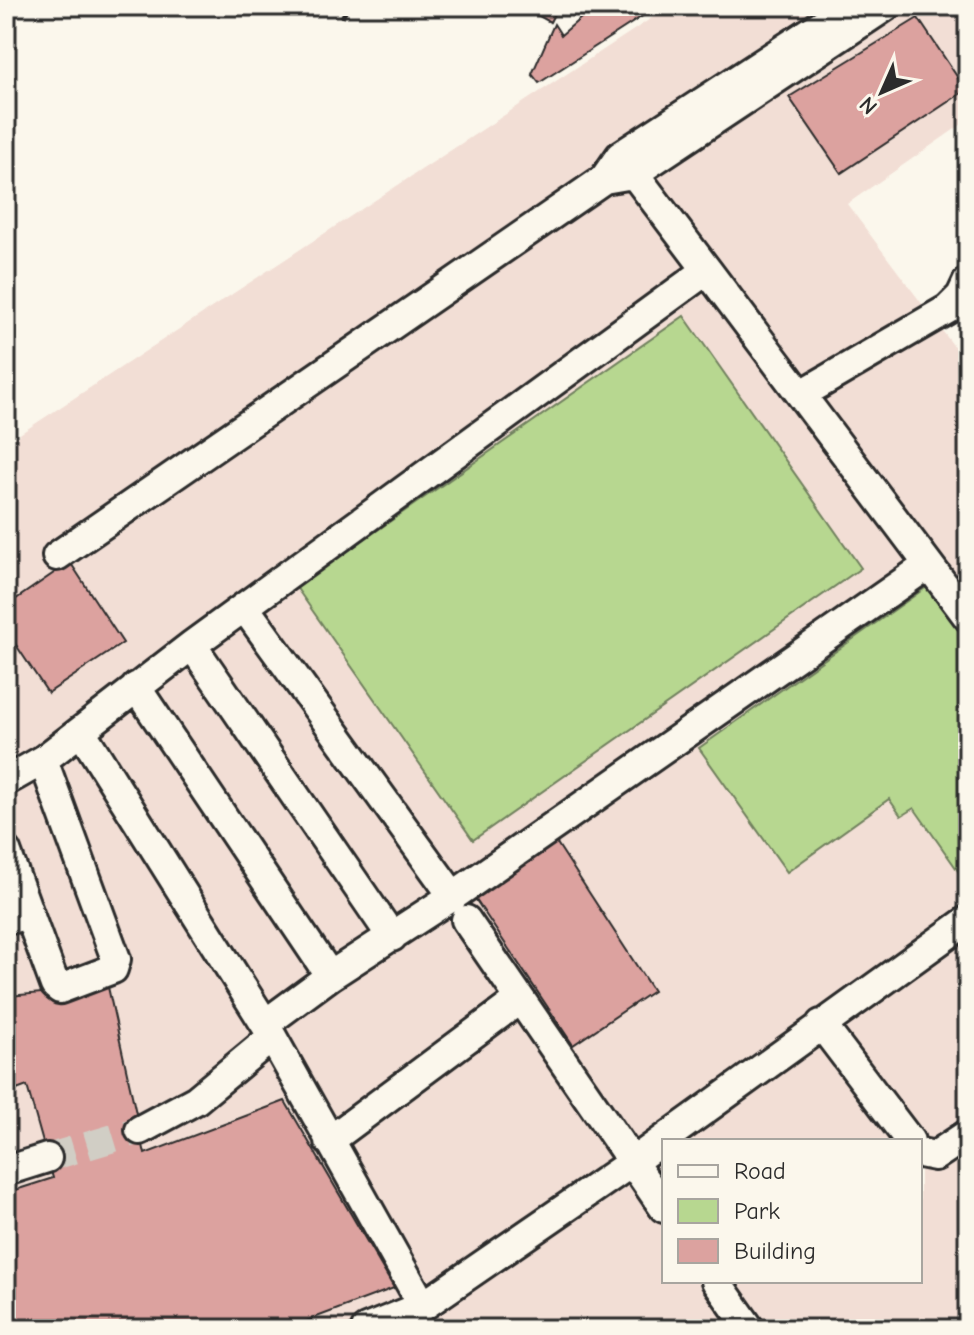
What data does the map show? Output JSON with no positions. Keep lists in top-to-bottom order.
{
  "legend": ["Road", "Park", "Building"],
  "north": "bottom left"
}
